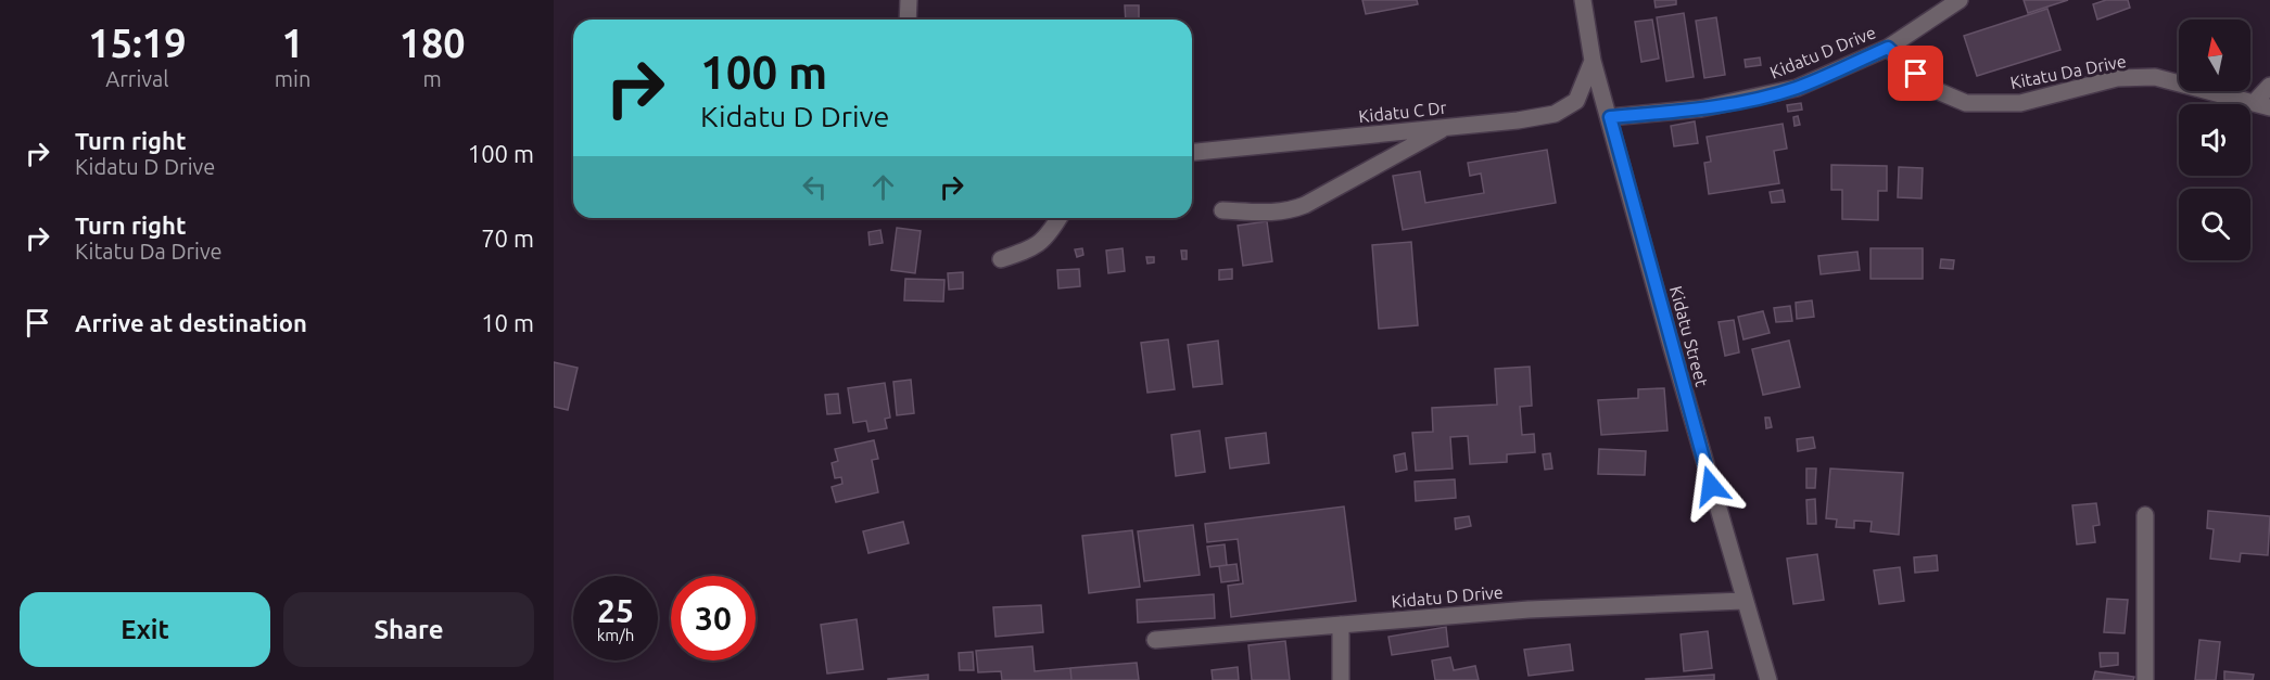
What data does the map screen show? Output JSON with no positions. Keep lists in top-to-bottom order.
{
  "streets": {
    "street": [
      "Kidatu D Drive",
      "Kitatu Da Drive",
      "Kidatu C Dr",
      "Kidatu Street"
    ]
  },
  "crossings": [
    ["Kidatu D Drive", "Kitatu Da Drive"],
    ["Kidatu D Drive", "Kidatu Street"],
    ["Kidatu C Dr", "Kidatu Street"]
  ],
  "north": "top",
  "page": {
    "eta": [
      "15:19",
      "Arrival",
      "1",
      "min",
      "180",
      "m"
    ],
    "turn": ["100 m", "Kidatu D Drive"],
    "list": [
      {
        "name": "Turn right",
        "note": "Kidatu D Drive",
        "value": "100 m"
      },
      {
        "name": "Turn right",
        "note": "Kitatu Da Drive",
        "value": "70 m"
      },
      {
        "name": "Arrive at destination",
        "value": "10 m"
      }
    ],
    "speed": "25 km/h",
    "limit": "30",
    "buttons": ["Exit", "Share"]
  }
}
